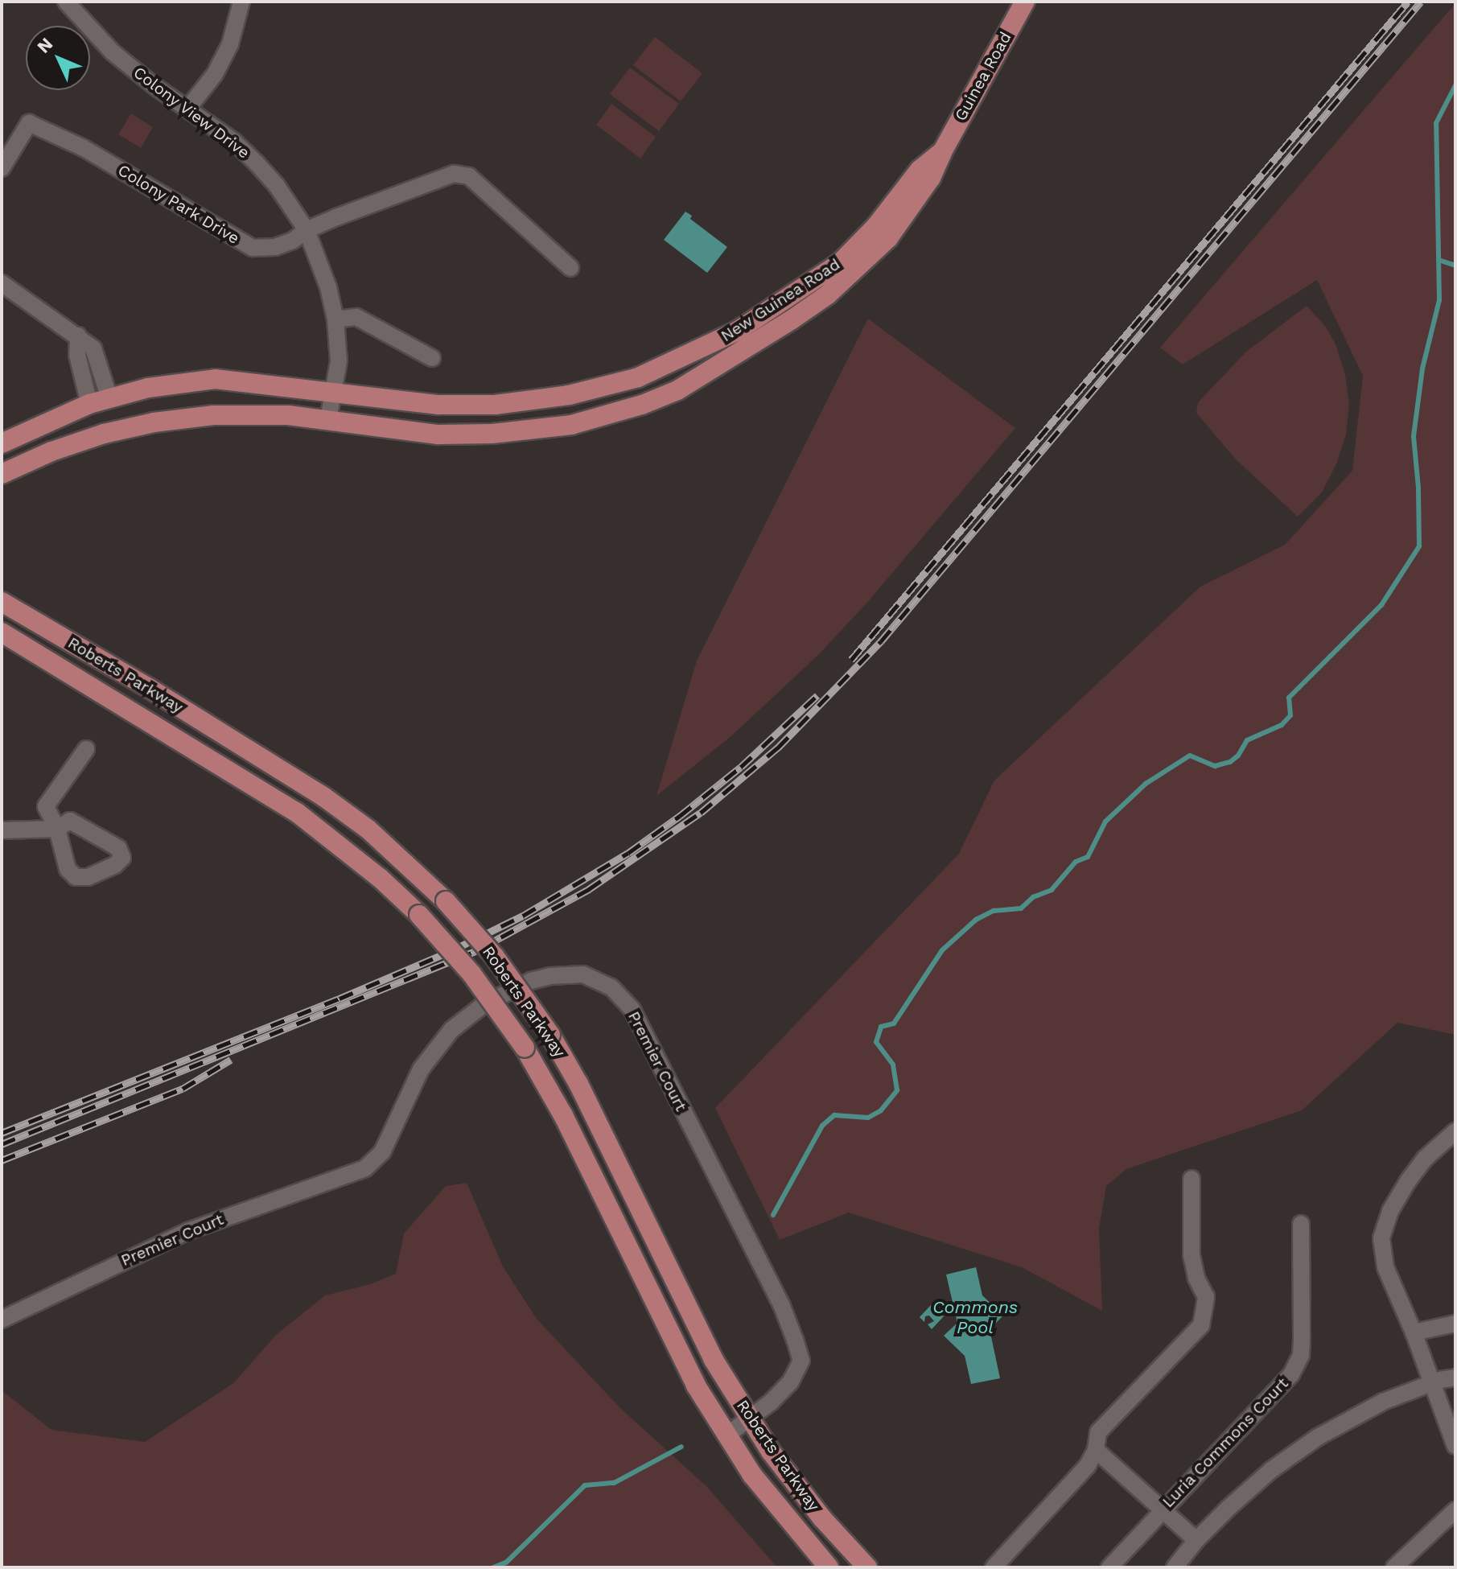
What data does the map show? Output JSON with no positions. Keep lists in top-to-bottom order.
{
  "streets": {
    "main road": ["Guinea Road", "New Guinea Road", "Roberts Parkway"],
    "street": [
      "Colony View Drive",
      "Colony Park Drive",
      "Premier Court",
      "Luria Commons Court"
    ]
  },
  "crossings": [
    ["Guinea Road", "New Guinea Road"],
    ["Colony View Drive", "Colony Park Drive"],
    ["Colony View Drive", "New Guinea Road"],
    ["Roberts Parkway", "Premier Court"]
  ],
  "water": ["Commons Pool"],
  "north": "top left"
}
